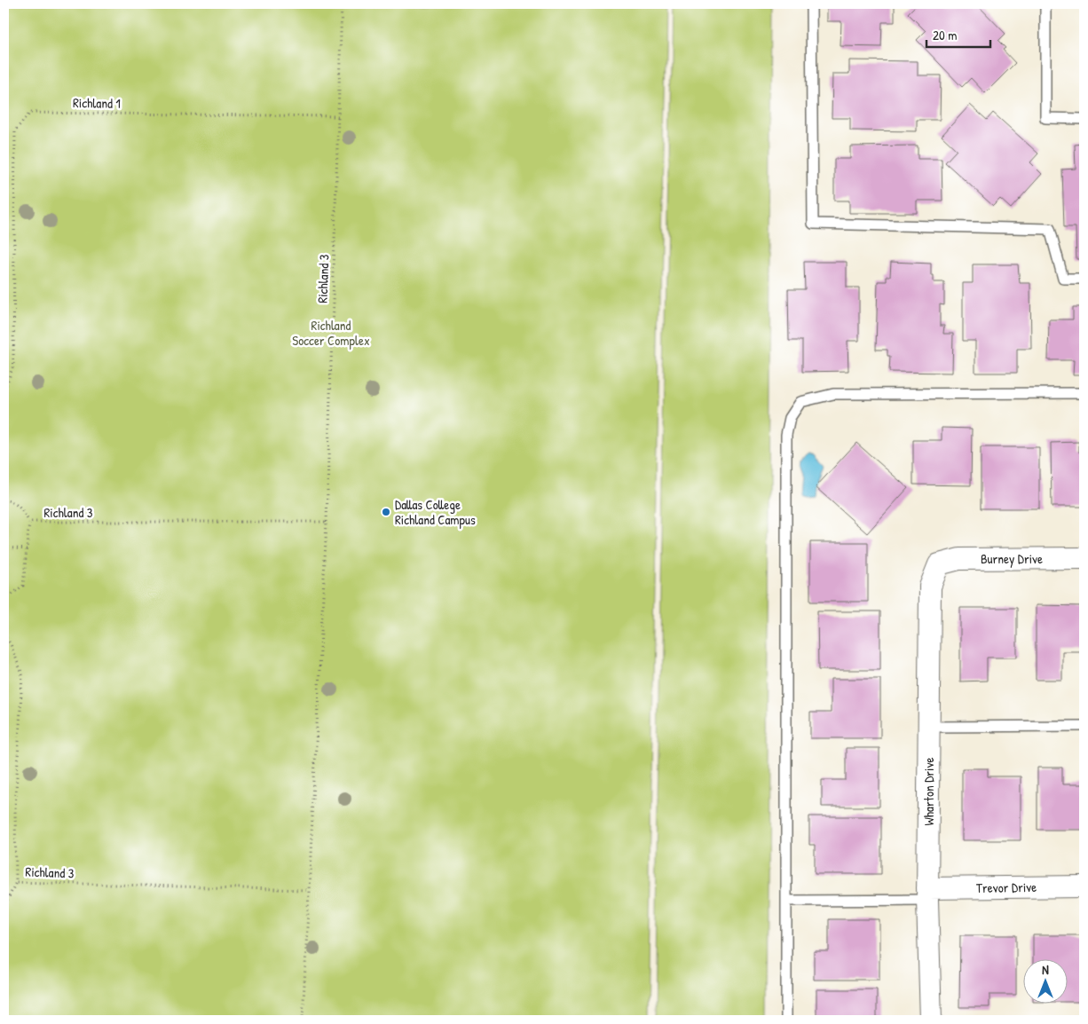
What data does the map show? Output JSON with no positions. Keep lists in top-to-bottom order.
{
  "streets": {
    "street": ["Burney Drive", "Wharton Drive", "Trevor Drive"],
    "path": ["Richland 1", "Richland 3"]
  },
  "crossings": [
    ["Richland 1", "Richland 3"],
    ["Burney Drive", "Wharton Drive"],
    ["Wharton Drive", "Trevor Drive"]
  ],
  "parks": ["Richland Soccer Complex"],
  "places": ["Dallas College Richland Campus"],
  "scale_bar": "20 m",
  "north": "top"
}
